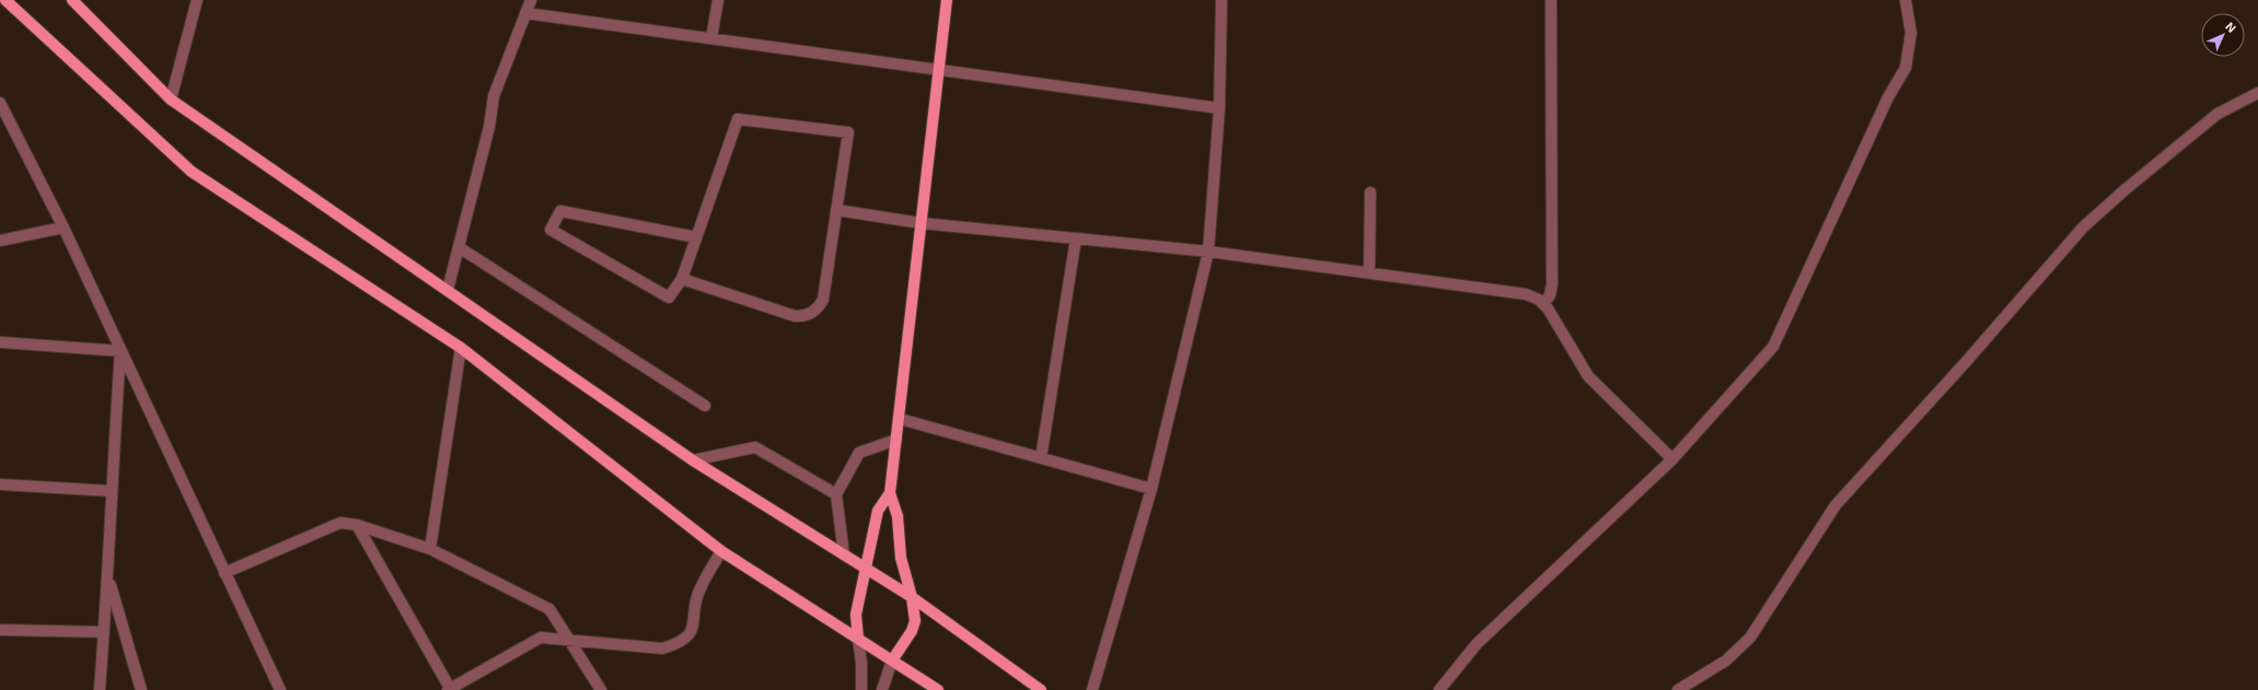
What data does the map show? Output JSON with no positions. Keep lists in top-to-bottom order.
{
  "north": "top right"
}
